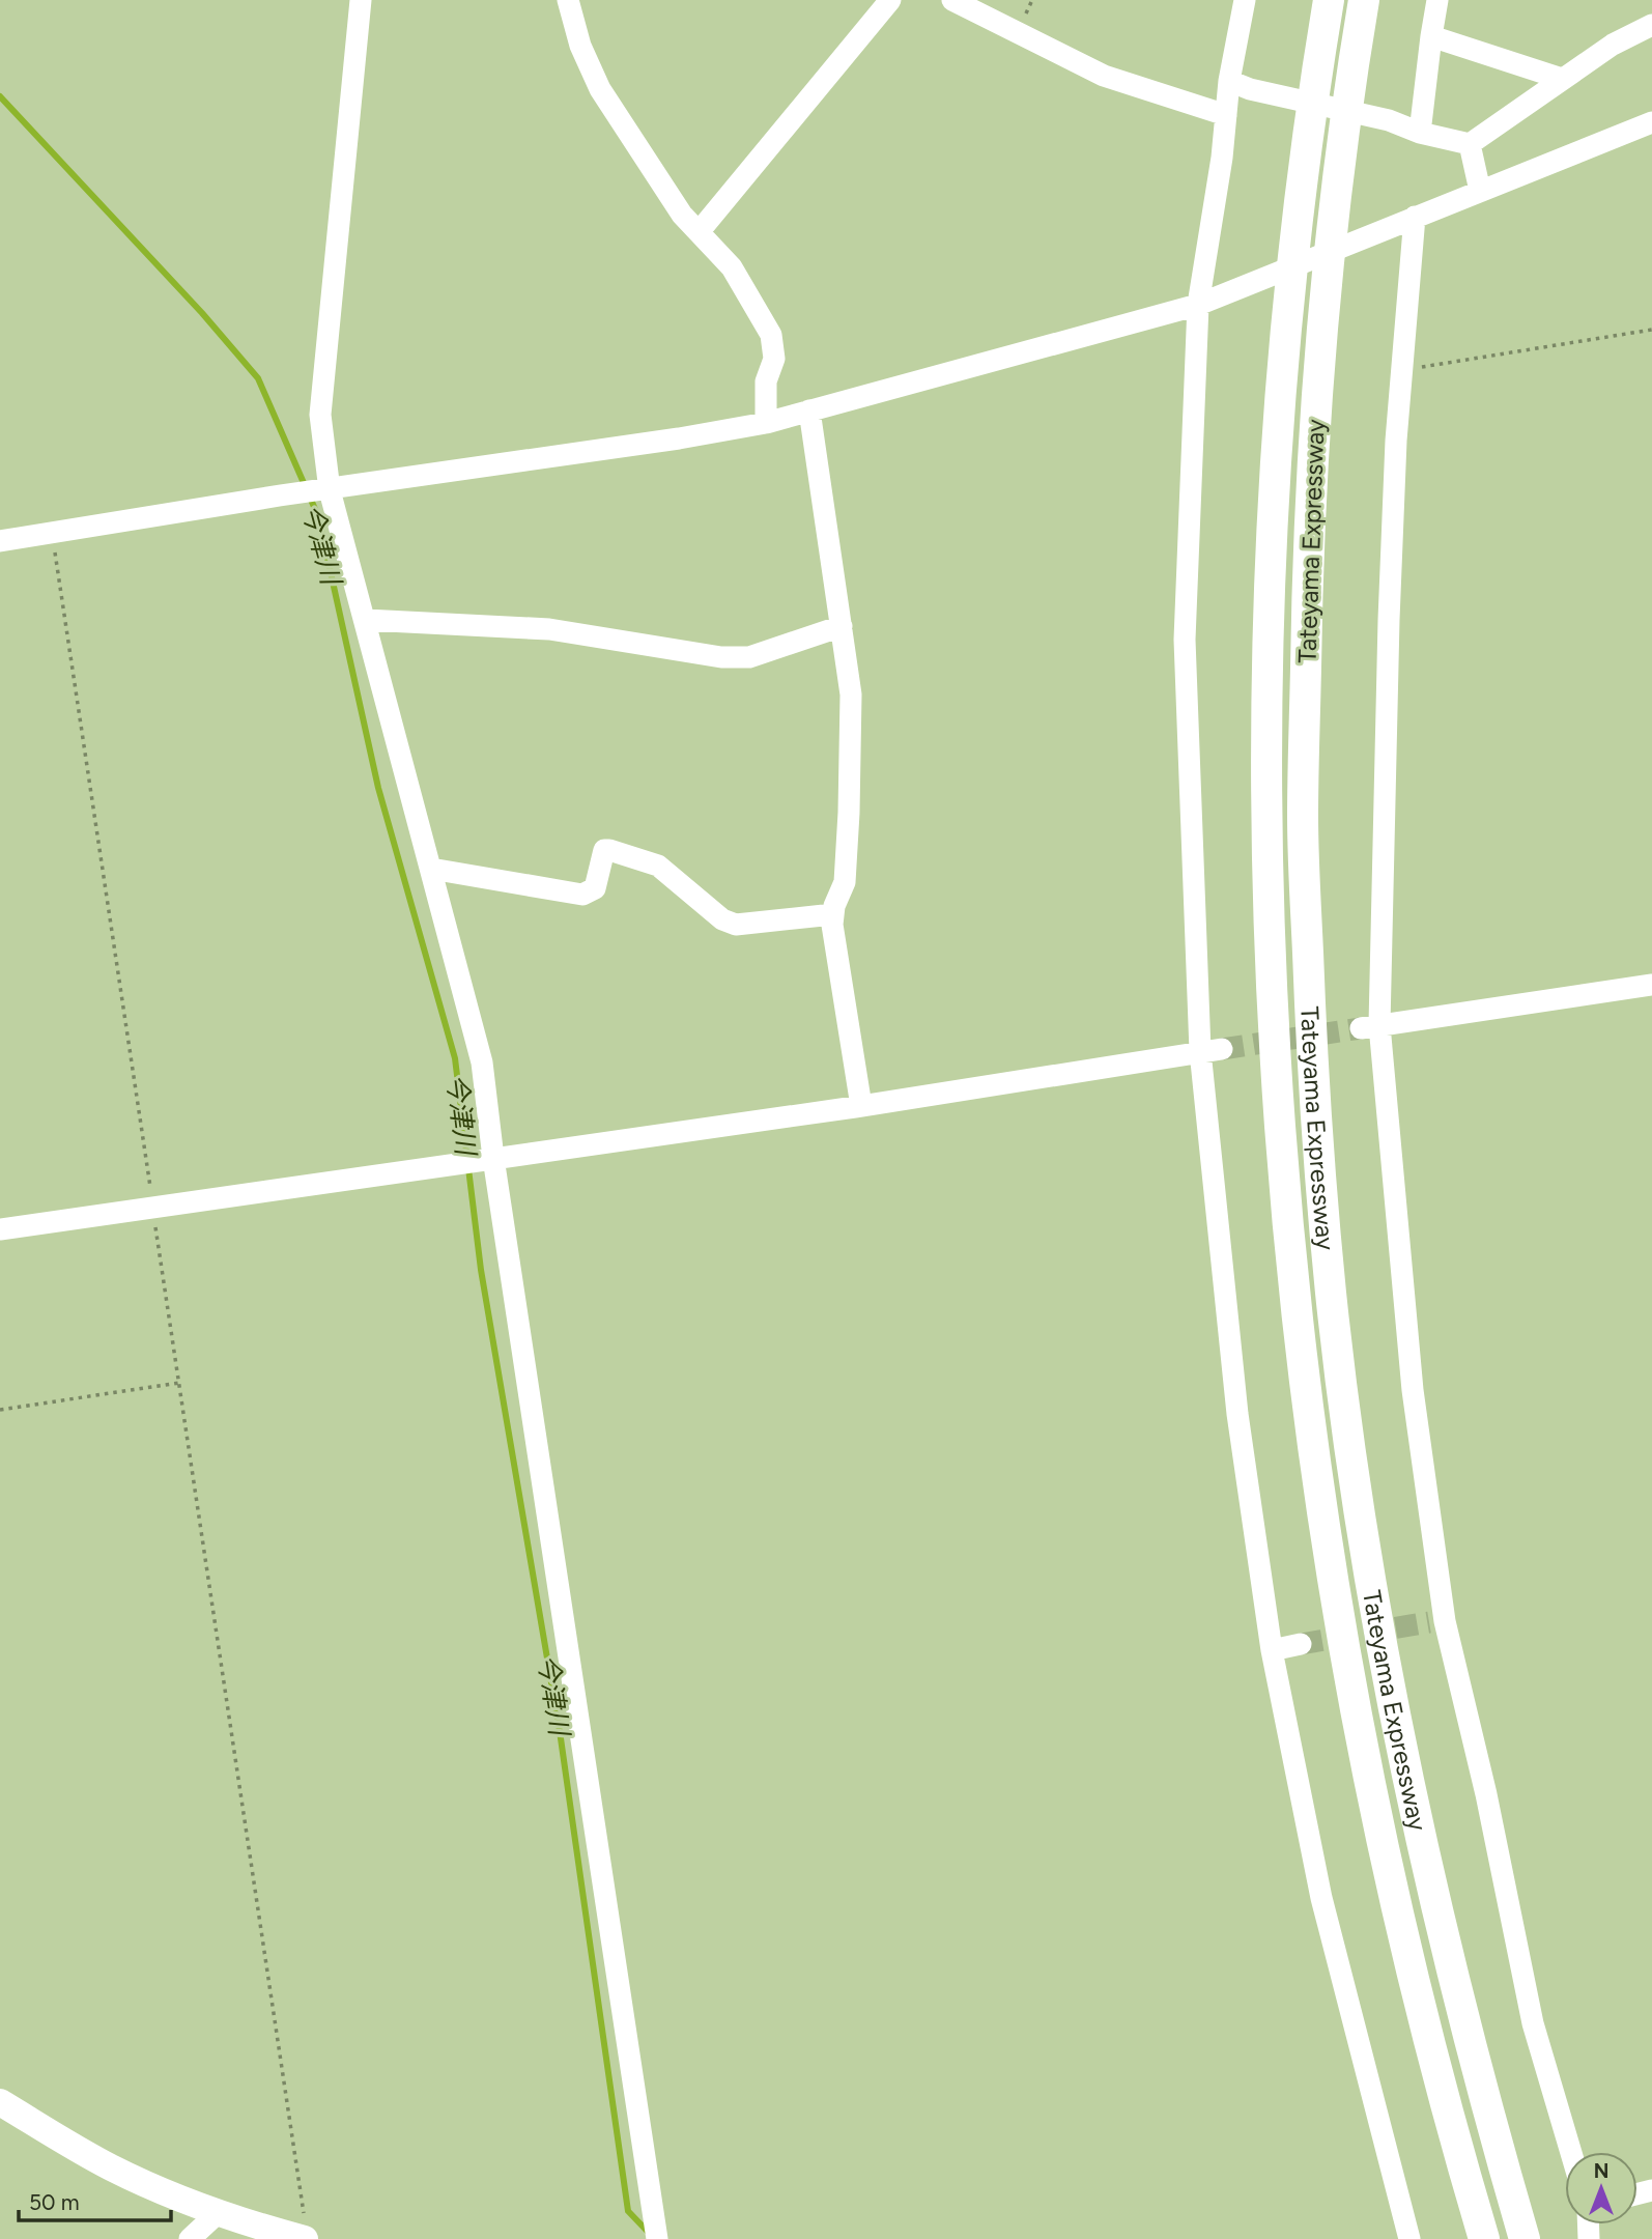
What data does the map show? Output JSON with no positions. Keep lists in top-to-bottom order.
{
  "streets": {
    "highway": ["Tateyama Expressway"]
  },
  "water": ["今津川"],
  "scale_bar": "50 m",
  "north": "top"
}
